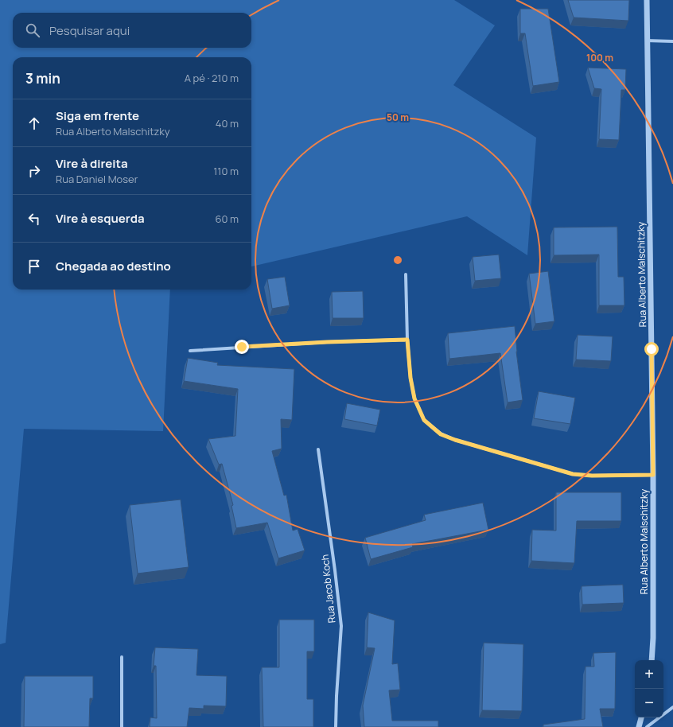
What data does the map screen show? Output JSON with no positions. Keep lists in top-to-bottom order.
{
  "streets": {
    "street": ["Rua Alberto Malschitzky", "Rua Jacob Koch"]
  },
  "page": {
    "search": "Pesquisar aqui",
    "heading": ["3 min", "A pé · 210 m"],
    "list": [
      ["Siga em frente", "Rua Alberto Malschitzky", "40 m"],
      ["Vire à direita", "Rua Daniel Moser", "110 m"],
      ["Vire à esquerda", "60 m"],
      "Chegada ao destino"
    ],
    "map_buttons": ["+", "−"]
  },
  "rings": ["100 m", "50 m"]
}
